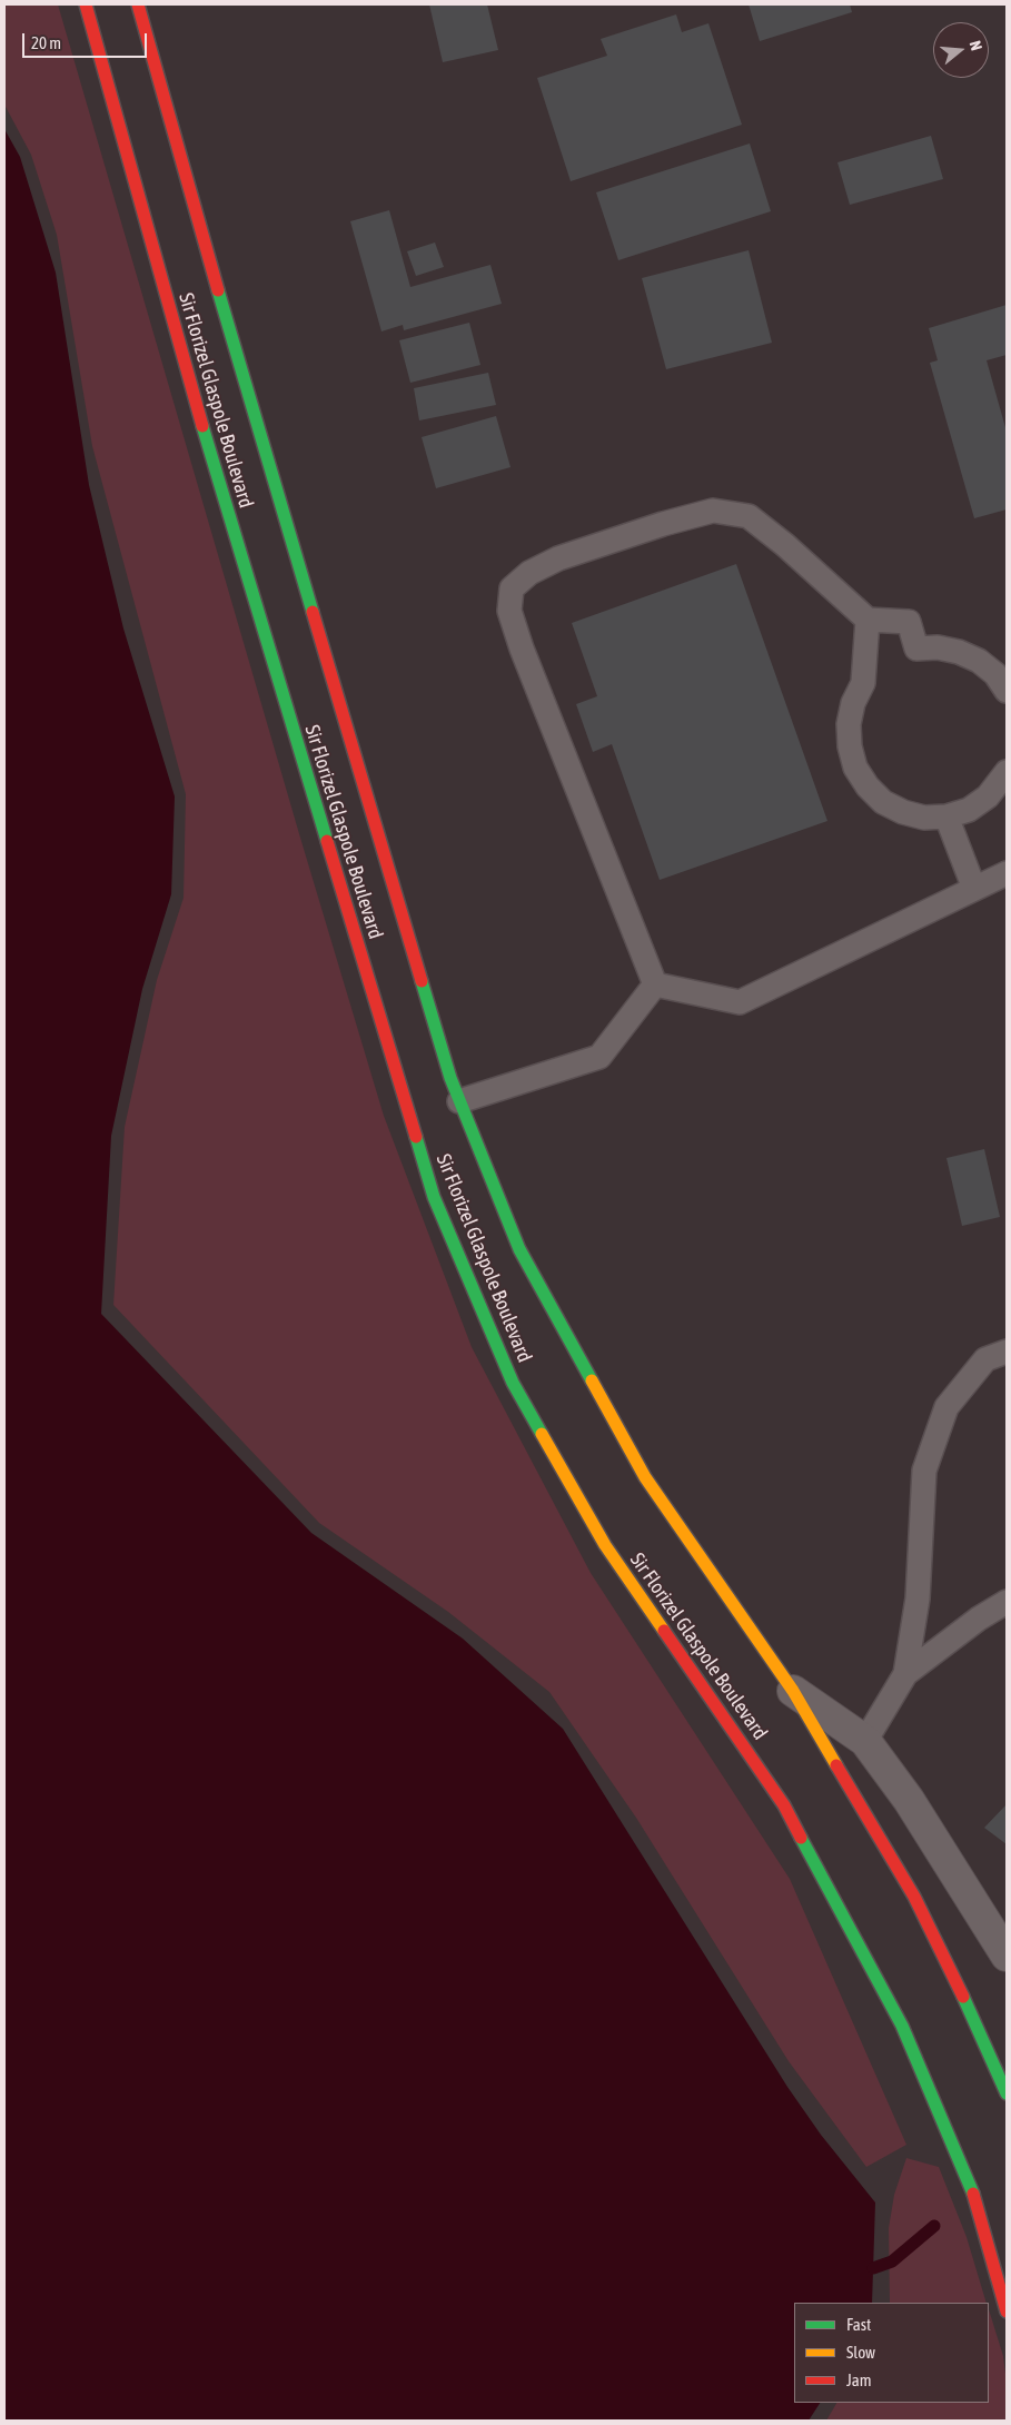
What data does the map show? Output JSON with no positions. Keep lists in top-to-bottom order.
{
  "streets": {
    "highway": ["Sir Florizel Glaspole Boulevard"]
  },
  "legend": ["Fast", "Slow", "Jam"],
  "scale_bar": "20 m",
  "north": "right"
}
